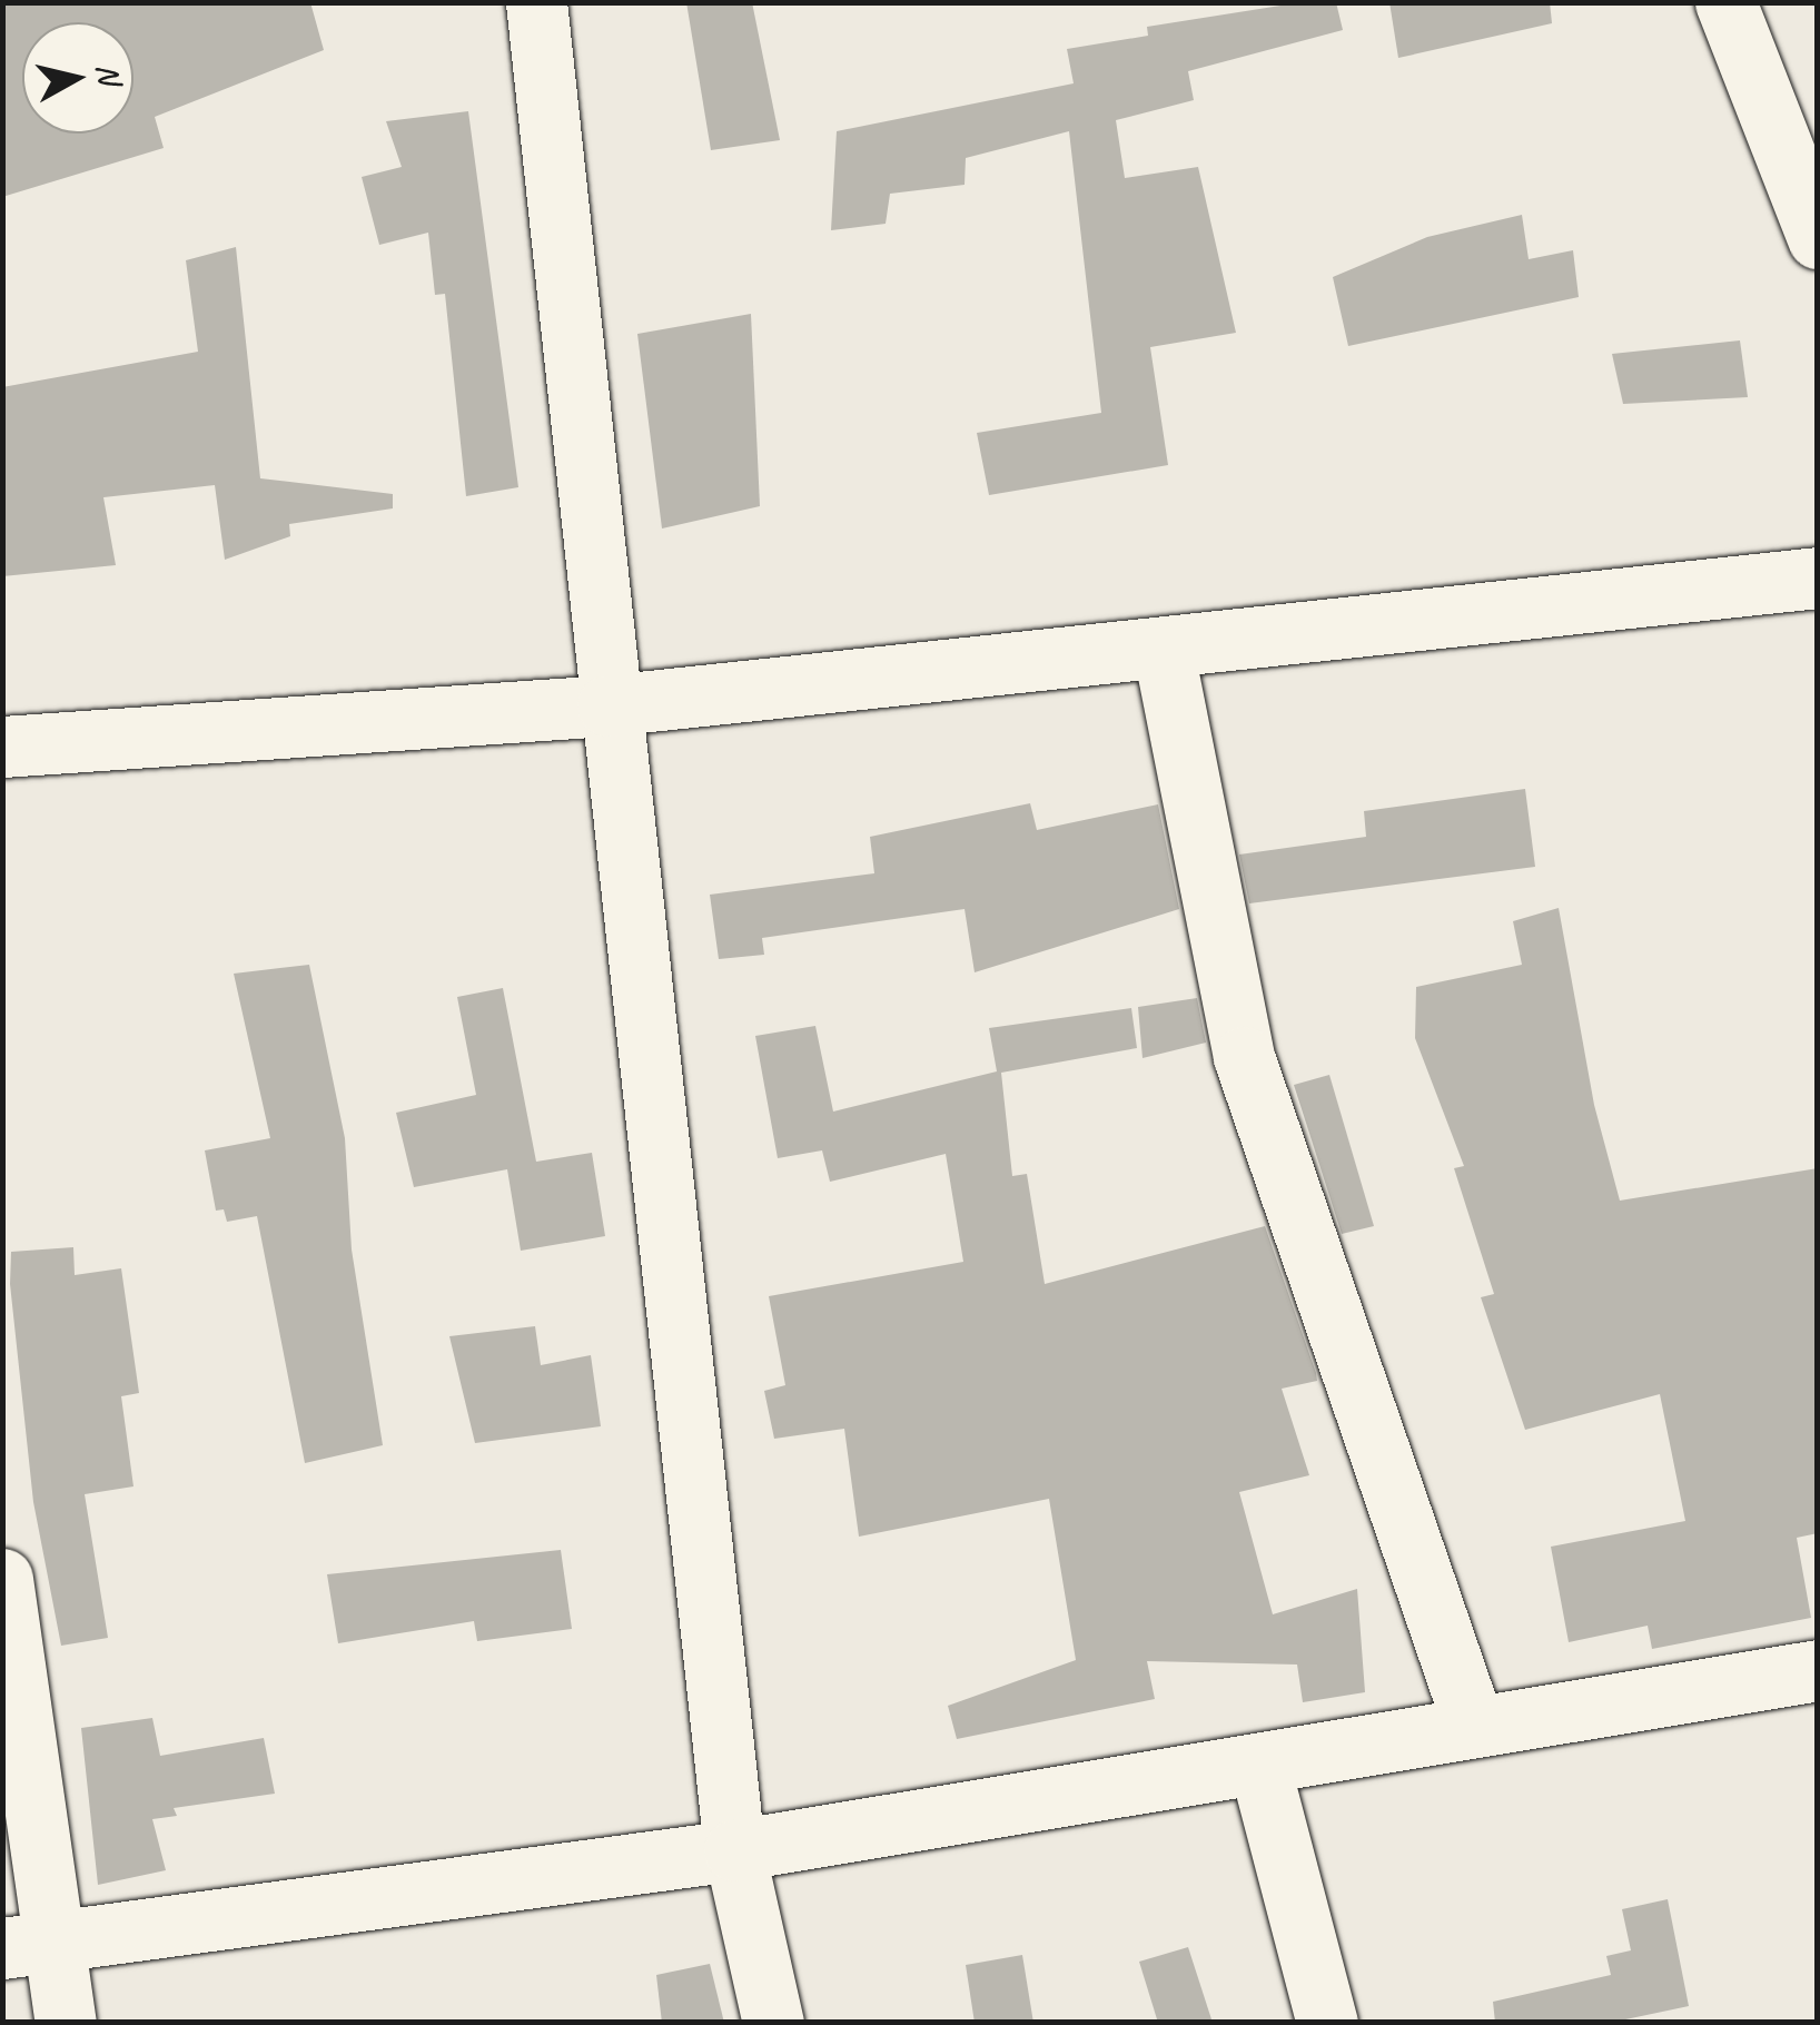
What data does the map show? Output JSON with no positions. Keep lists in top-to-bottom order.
{
  "north": "right"
}
